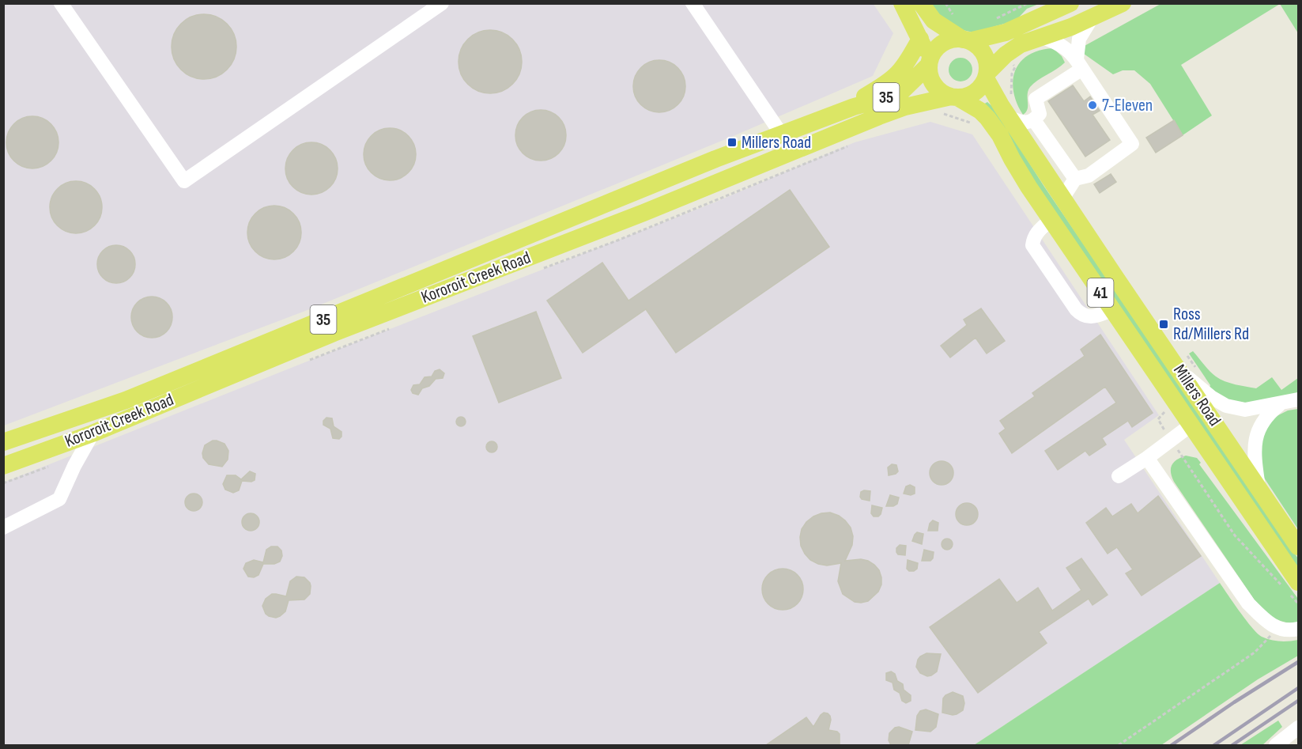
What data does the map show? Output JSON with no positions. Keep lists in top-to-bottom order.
{
  "streets": {
    "main road": [
      "35",
      "Kororoit Creek Road",
      "41",
      "Millers Road"
    ]
  },
  "crossings": [
    ["35", "Kororoit Creek Road"],
    ["35", "Millers Road"],
    ["Kororoit Creek Road", "Millers Road"]
  ],
  "places": {
    "other": ["7-Eleven"],
    "transit": ["Millers Road", "Ross Rd/Millers Rd"]
  }
}
